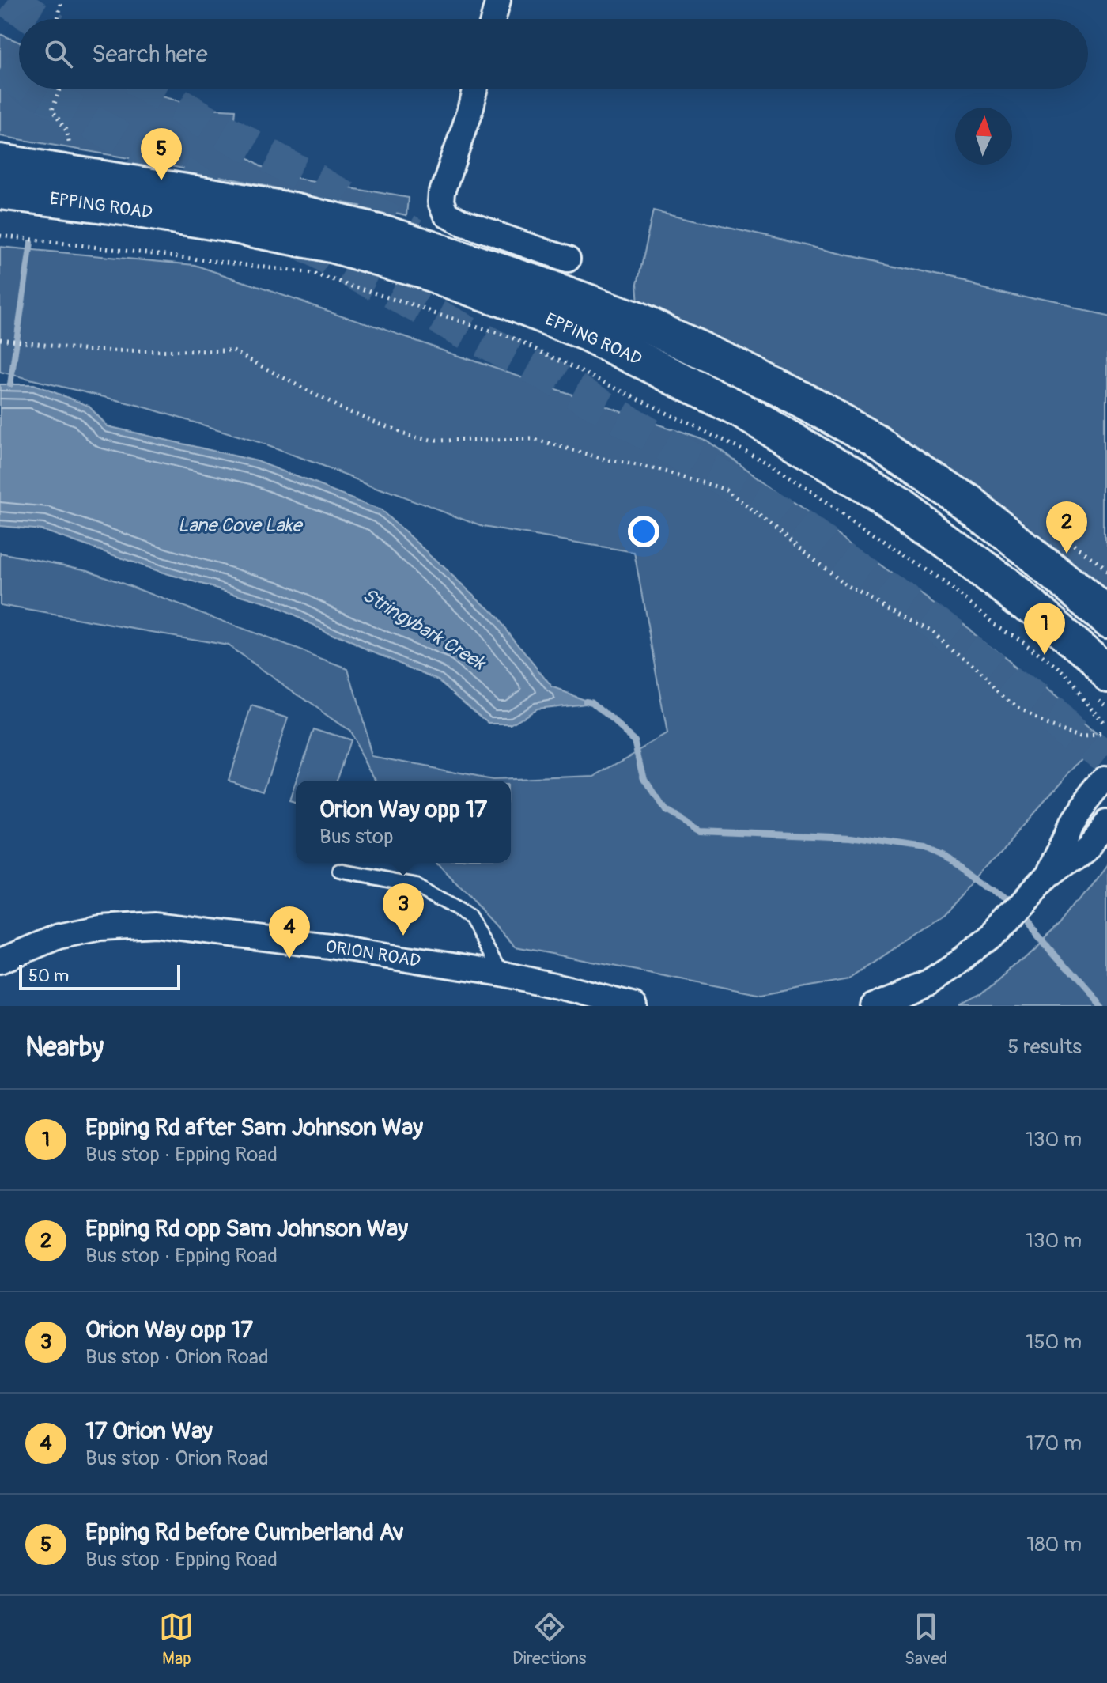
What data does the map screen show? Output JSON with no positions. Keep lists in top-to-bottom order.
{
  "streets": {
    "main road": ["EPPING ROAD"],
    "street": ["ORION ROAD"]
  },
  "water": ["Lane Cove Lake", "Stringybark Creek"],
  "scale_bar": "50 m",
  "north": "top",
  "page": {
    "search": "Search here",
    "pins": [
      "5",
      "2",
      "1",
      "3",
      "4"
    ],
    "popup": ["Orion Way opp 17", "Bus stop"],
    "scale": "50 m",
    "heading": ["Nearby", "5 results"],
    "list": [
      {
        "mark": "1",
        "name": "Epping Rd after Sam Johnson Way",
        "note": "Bus stop · Epping Road",
        "value": "130 m"
      },
      {
        "mark": "2",
        "name": "Epping Rd opp Sam Johnson Way",
        "note": "Bus stop · Epping Road",
        "value": "130 m"
      },
      {
        "mark": "3",
        "name": "Orion Way opp 17",
        "note": "Bus stop · Orion Road",
        "value": "150 m"
      },
      {
        "mark": "4",
        "name": "17 Orion Way",
        "note": "Bus stop · Orion Road",
        "value": "170 m"
      },
      {
        "mark": "5",
        "name": "Epping Rd before Cumberland Av",
        "note": "Bus stop · Epping Road",
        "value": "180 m"
      }
    ],
    "nav": ["Map", "Directions", "Saved"]
  }
}
